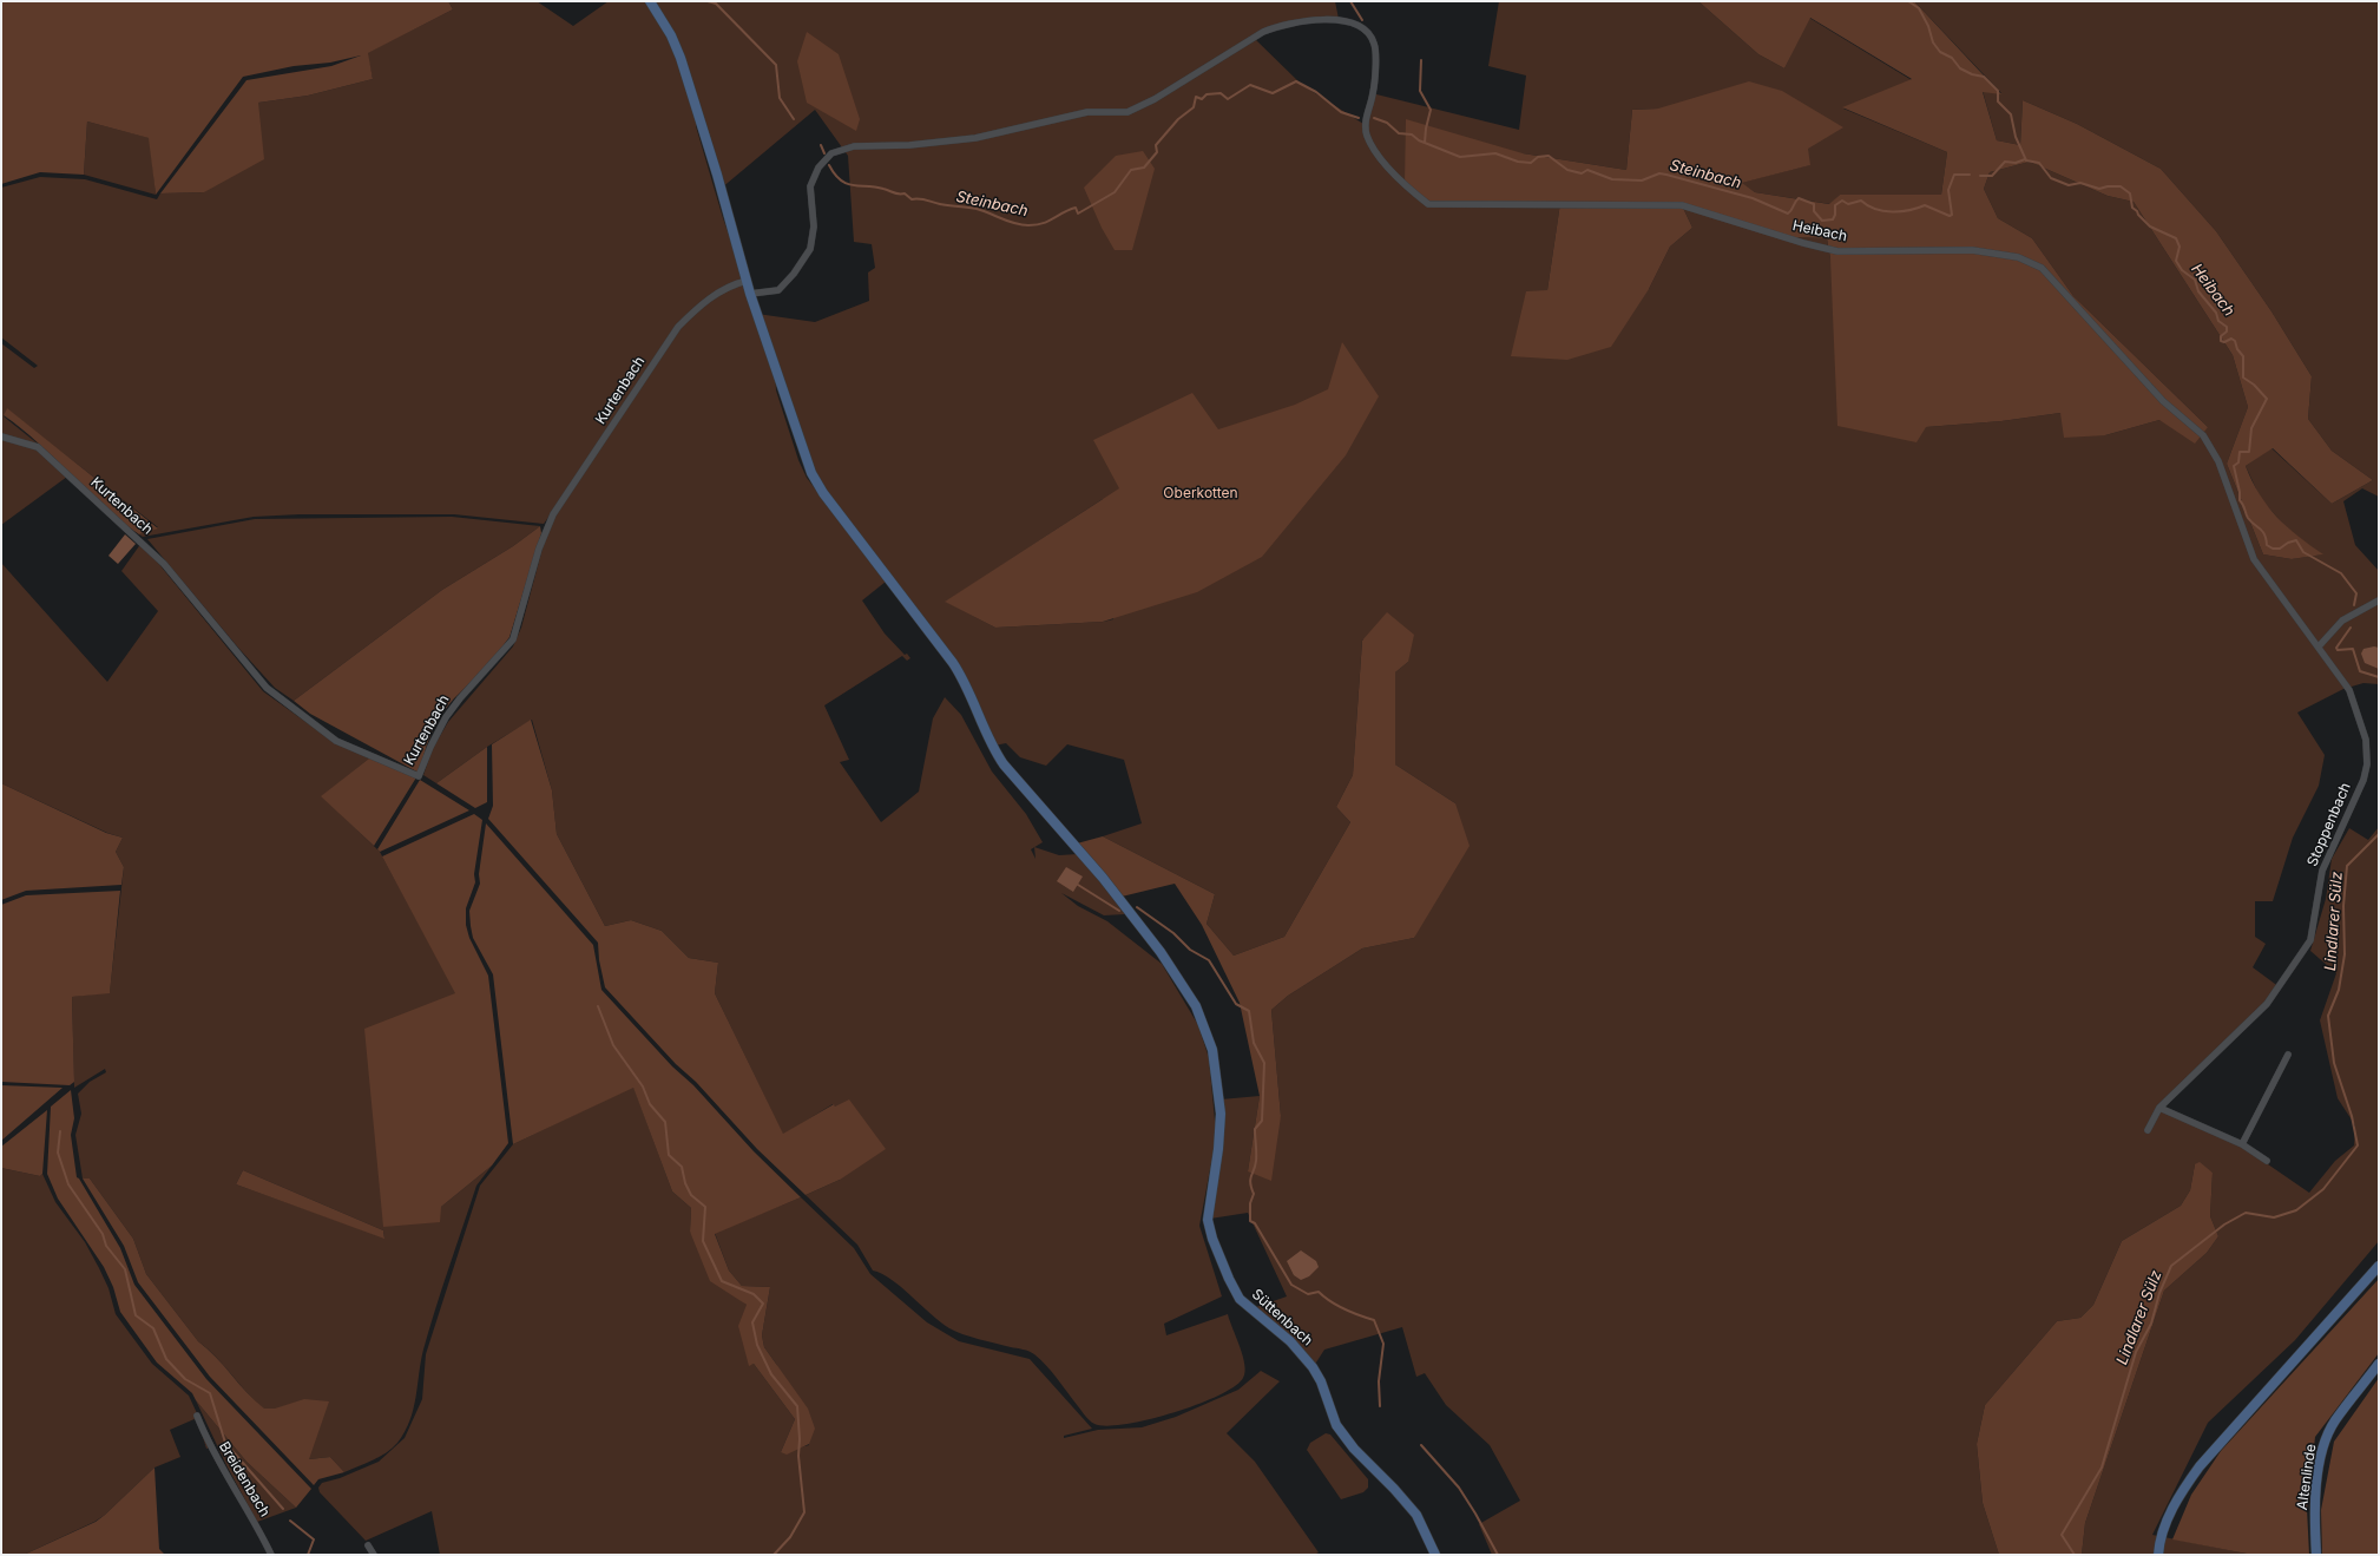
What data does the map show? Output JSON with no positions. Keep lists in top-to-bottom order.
{
  "streets": {
    "street": [
      "Heibach",
      "Kurtenbach",
      "Stoppenbach",
      "Süttenbach",
      "Altenlinde",
      "Breidenbach"
    ]
  },
  "crossings": [
    ["Heibach", "Stoppenbach"],
    ["Heibach", "Süttenbach"]
  ],
  "water": ["Steinbach", "Heibach", "Lindlarer Sülz"],
  "parks": ["Oberkotten"]
}
